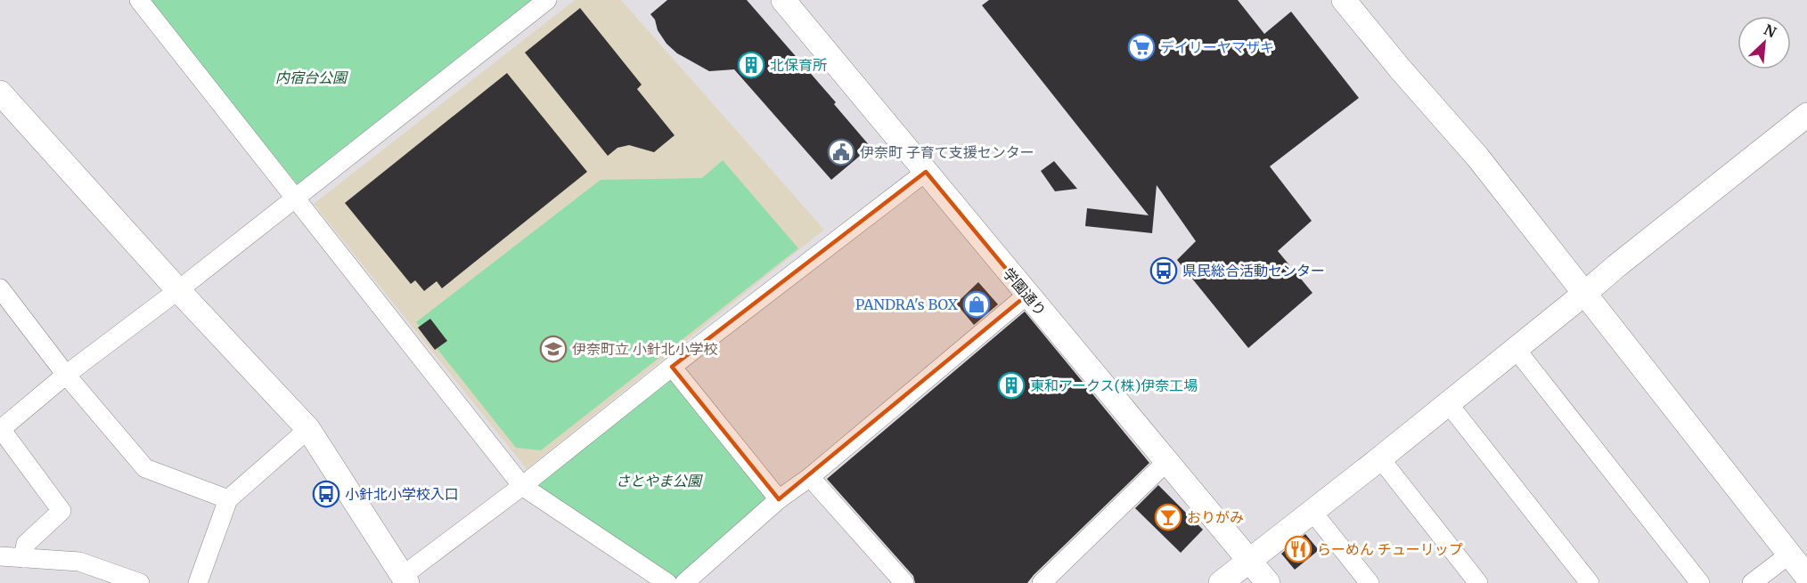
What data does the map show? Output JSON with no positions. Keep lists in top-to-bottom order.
{
  "streets": {
    "street": ["学園通り"]
  },
  "parks": ["内宿台公園", "さとやま公園"],
  "places": {
    "supermarket": ["デイリーヤマザキ"],
    "building": ["北保育所", "東和アークス(株)伊奈工場"],
    "public building": ["伊奈町 子育て支援センター"],
    "bus stop": ["県民総合活動センター", "小針北小学校入口"],
    "shop": ["PANDRA's BOX"],
    "school or university": ["伊奈町立 小針北小学校"],
    "bar": ["おりがみ"],
    "restaurant": ["らーめん チューリップ"]
  },
  "north": "top right"
}
